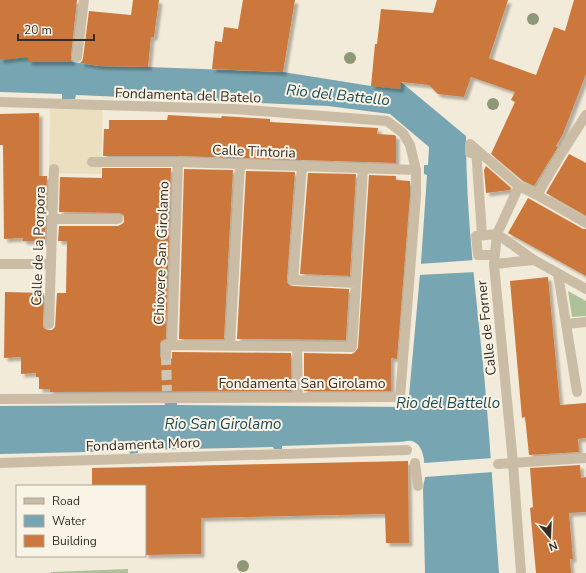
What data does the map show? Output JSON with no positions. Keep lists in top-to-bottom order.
{
  "streets": {
    "street": [
      "Fondamenta del Batelo",
      "Calle Tintoria",
      "Calle de la Porpora",
      "Chiovere San Girolamo",
      "Calle de Forner",
      "Fondamenta San Girolamo",
      "Fondamenta Moro"
    ]
  },
  "crossings": [
    ["Fondamenta del Batelo", "Calle Tintoria"],
    ["Fondamenta del Batelo", "Fondamenta San Girolamo"],
    ["Calle Tintoria", "Chiovere San Girolamo"],
    ["Calle Tintoria", "Fondamenta San Girolamo"]
  ],
  "water": ["Rio del Battello", "Rio San Girolamo"],
  "legend": ["Road", "Water", "Building"],
  "scale_bar": "20 m",
  "north": "bottom"
}
